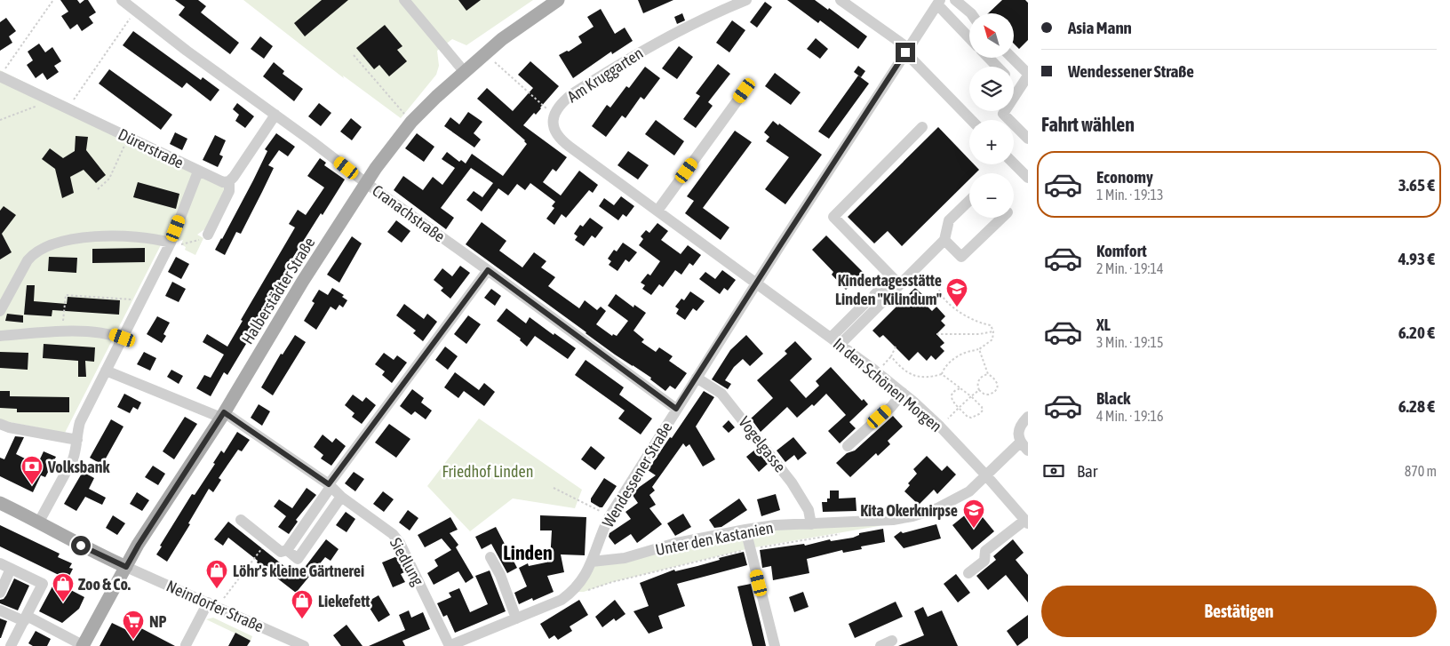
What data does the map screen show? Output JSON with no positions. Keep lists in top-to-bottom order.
{
  "streets": {
    "main road": ["Halberstädter Straße"],
    "street": [
      "Am Kruggarten",
      "Dürerstraße",
      "Cranachstraße",
      "In den Schönen Morgen",
      "Vogelgasse",
      "Wendessener Straße",
      "Unter den Kastanien",
      "Siedlung",
      "Neindorfer Straße"
    ]
  },
  "crossings": [
    ["Am Kruggarten", "In den Schönen Morgen"],
    ["Am Kruggarten", "Wendessener Straße"],
    ["Cranachstraße", "Halberstädter Straße"],
    ["Cranachstraße", "Wendessener Straße"],
    ["Halberstädter Straße", "Siedlung"],
    ["Halberstädter Straße", "Neindorfer Straße"],
    ["In den Schönen Morgen", "Wendessener Straße"],
    ["In den Schönen Morgen", "Unter den Kastanien"],
    ["Vogelgasse", "Wendessener Straße"],
    ["Vogelgasse", "Unter den Kastanien"],
    ["Wendessener Straße", "Unter den Kastanien"],
    ["Wendessener Straße", "Siedlung"]
  ],
  "districts": ["Linden"],
  "parks": ["Friedhof Linden"],
  "places": {
    "school or university": ["Kindertagesstätte Linden \"Kilindum\"", "Kita Okerknirpse"],
    "bank": ["Volksbank"],
    "shop": ["Löhr's kleine Gärtnerei", "Zoo & Co.", "Liekefett"],
    "supermarket": ["NP"]
  },
  "north": "top left",
  "page": {
    "banner": ["Asia Mann", "Wendessener Straße"],
    "map_buttons": ["+", "−"],
    "heading": "Fahrt wählen",
    "list": [
      {
        "name": "Economy",
        "note": "1 Min. · 19:13",
        "value": "3.65 €"
      },
      {
        "name": "Komfort",
        "note": "2 Min. · 19:14",
        "value": "4.93 €"
      },
      {
        "name": "XL",
        "note": "3 Min. · 19:15",
        "value": "6.20 €"
      },
      {
        "name": "Black",
        "note": "4 Min. · 19:16",
        "value": "6.28 €"
      }
    ],
    "pay": ["Bar", "870 m"],
    "buttons": "Bestätigen"
  }
}
